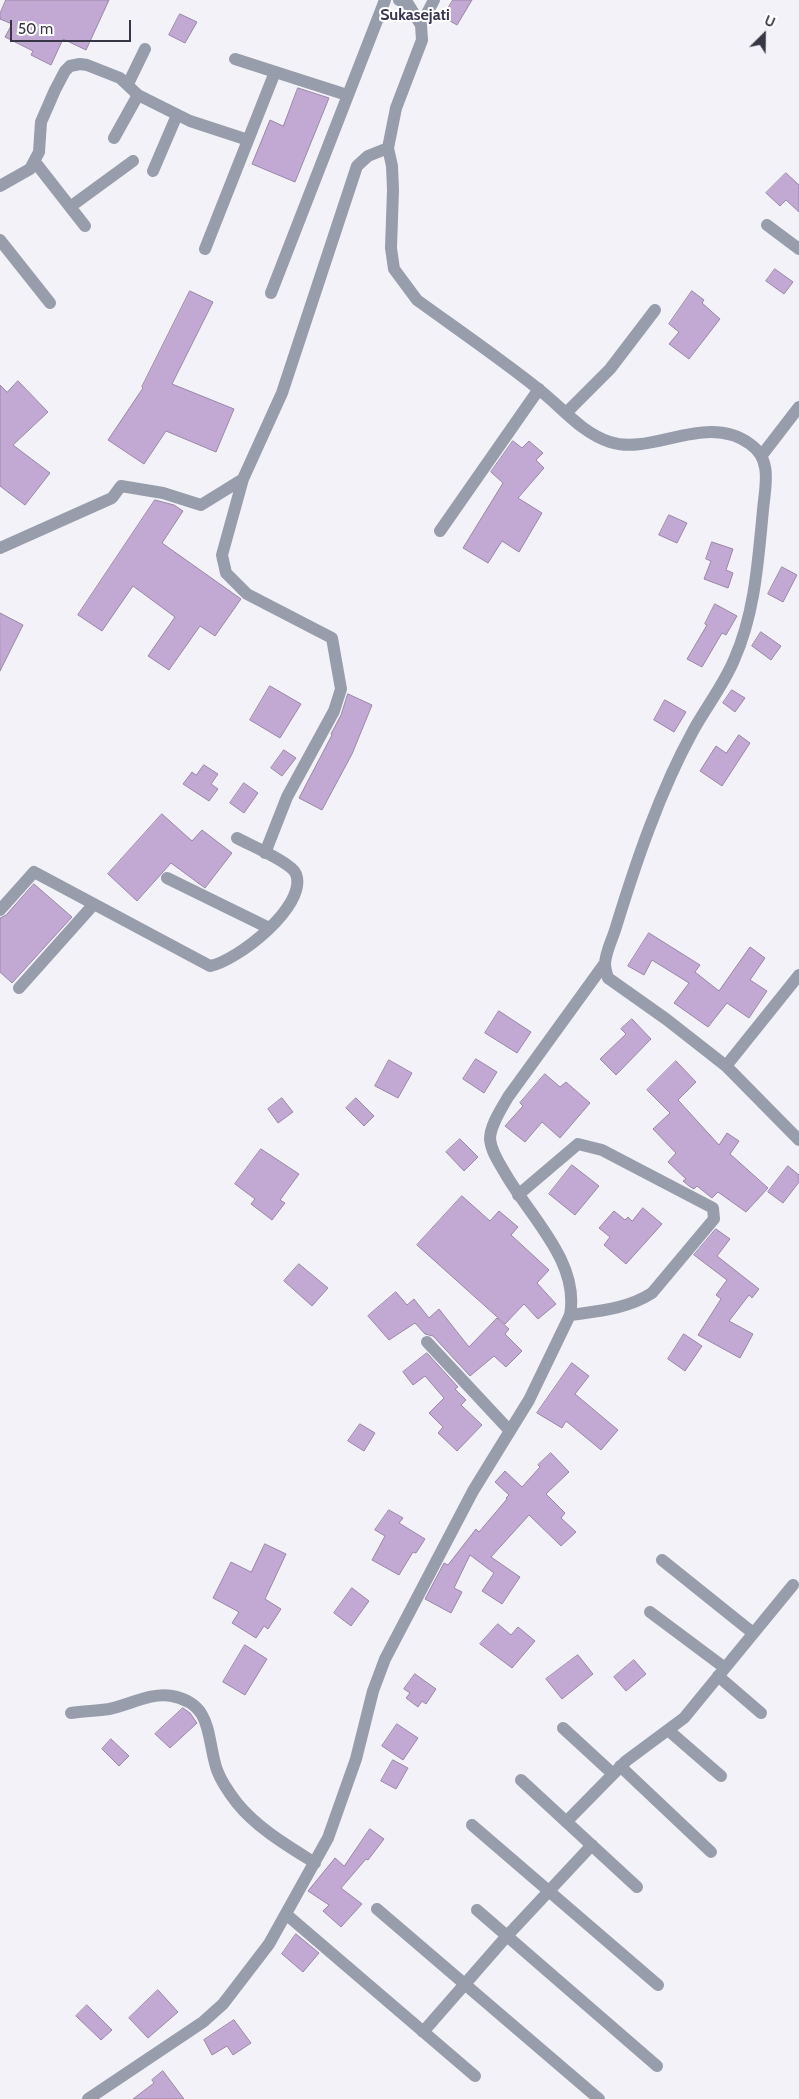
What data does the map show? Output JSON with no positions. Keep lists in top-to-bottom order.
{
  "districts": ["Sukasejati"],
  "scale_bar": "50 m",
  "north": "top right"
}
